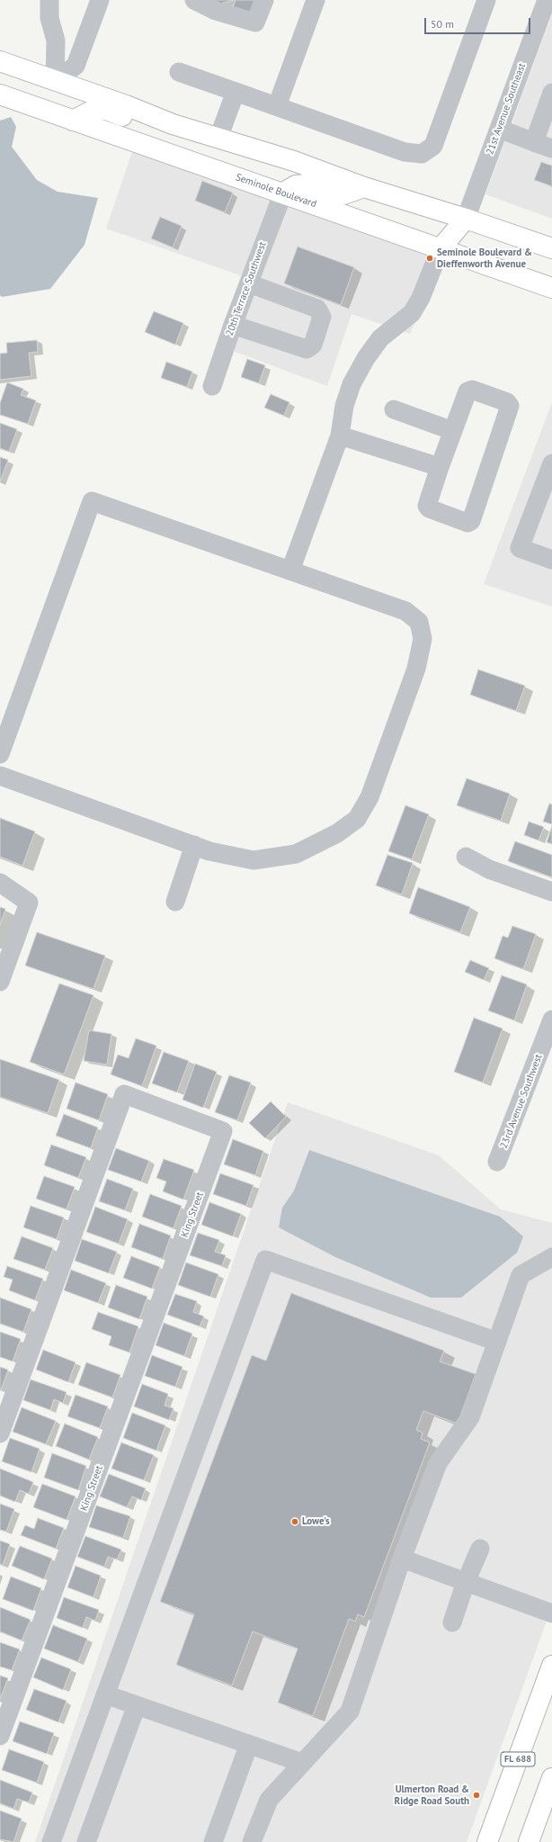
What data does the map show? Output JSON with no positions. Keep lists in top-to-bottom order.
{
  "streets": {
    "main road": ["Seminole Boulevard", "FL 688"],
    "street": [
      "21st Avenue Southeast",
      "20th Terrace Southwest",
      "23rd Avenue Southwest",
      "King Street"
    ]
  },
  "crossings": [
    ["Seminole Boulevard", "20th Terrace Southwest"]
  ],
  "places": ["Seminole Boulevard & Dieffenworth Avenue", "Lowe's", "Ulmerton Road & Ridge Road South"],
  "scale_bar": "50 m"
}
